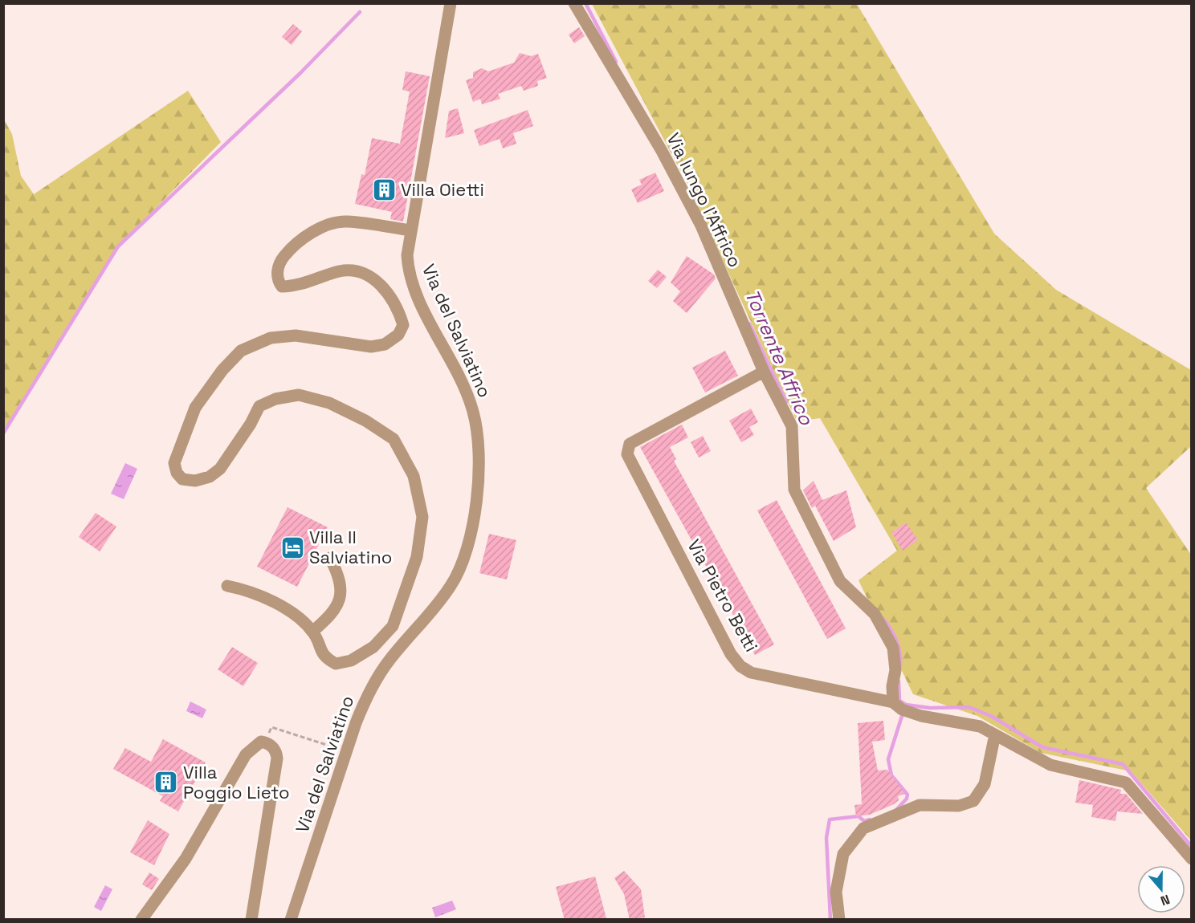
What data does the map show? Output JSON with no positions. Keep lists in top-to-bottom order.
{
  "streets": {
    "street": ["Via lungo l'Affrico", "Via del Salviatino", "Via Pietro Betti"]
  },
  "crossings": [
    ["Via lungo l'Affrico", "Via Pietro Betti"]
  ],
  "water": ["Torrente Affrico"],
  "places": {
    "building": ["Villa Oietti", "Villa Poggio Lieto"],
    "hotel": ["Villa Il Salviatino"]
  },
  "north": "bottom"
}
